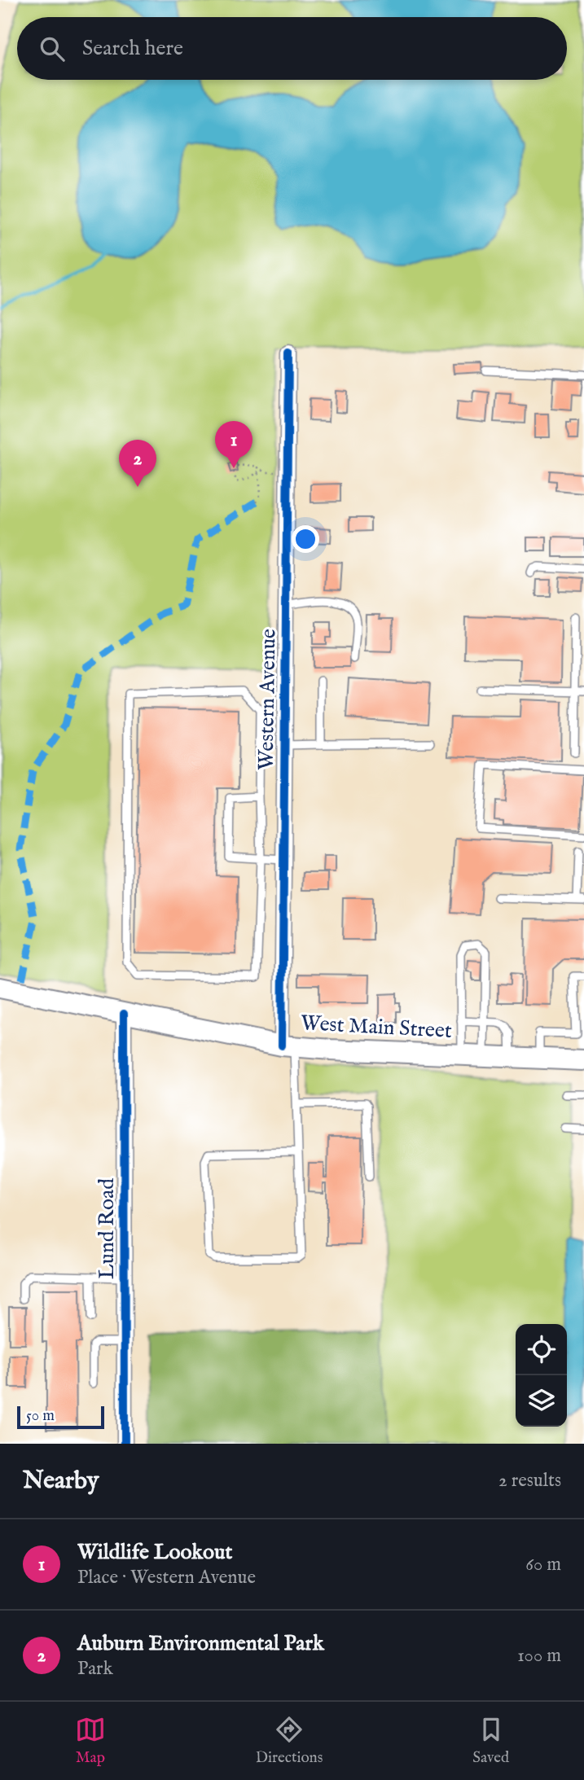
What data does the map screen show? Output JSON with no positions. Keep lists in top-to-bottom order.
{
  "streets": {
    "main road": ["West Main Street"],
    "street": ["Western Avenue", "Lund Road"]
  },
  "crossings": [
    ["Western Avenue", "West Main Street"],
    ["West Main Street", "Lund Road"]
  ],
  "scale_bar": "50 m",
  "page": {
    "search": "Search here",
    "pins": ["1", "2"],
    "scale": "50 m",
    "heading": ["Nearby", "2 results"],
    "list": [
      {
        "mark": "1",
        "name": "Wildlife Lookout",
        "note": "Place · Western Avenue",
        "value": "60 m"
      },
      {
        "mark": "2",
        "name": "Auburn Environmental Park",
        "note": "Park",
        "value": "100 m"
      }
    ],
    "nav": ["Map", "Directions", "Saved"]
  }
}
